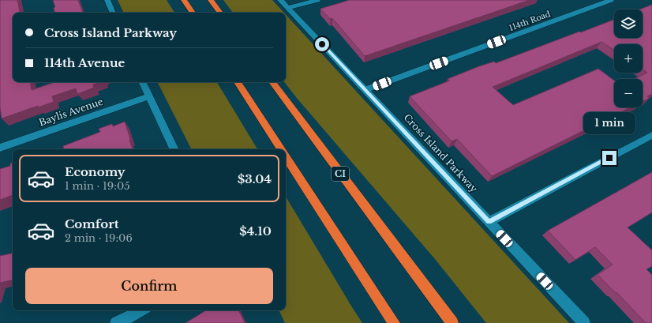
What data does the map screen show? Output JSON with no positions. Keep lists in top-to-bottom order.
{
  "streets": {
    "highway": ["CI"],
    "street": ["114th Road", "Baylis Avenue", "Cross Island Parkway"]
  },
  "crossings": [
    ["114th Road", "Cross Island Parkway"]
  ],
  "page": {
    "map_buttons": ["+", "−"],
    "banner": ["Cross Island Parkway", "114th Avenue"],
    "bubble": "1 min",
    "list": [
      {
        "name": "Economy",
        "note": "1 min · 19:05",
        "value": "$3.04"
      },
      {
        "name": "Comfort",
        "note": "2 min · 19:06",
        "value": "$4.10"
      }
    ],
    "buttons": "Confirm"
  }
}
